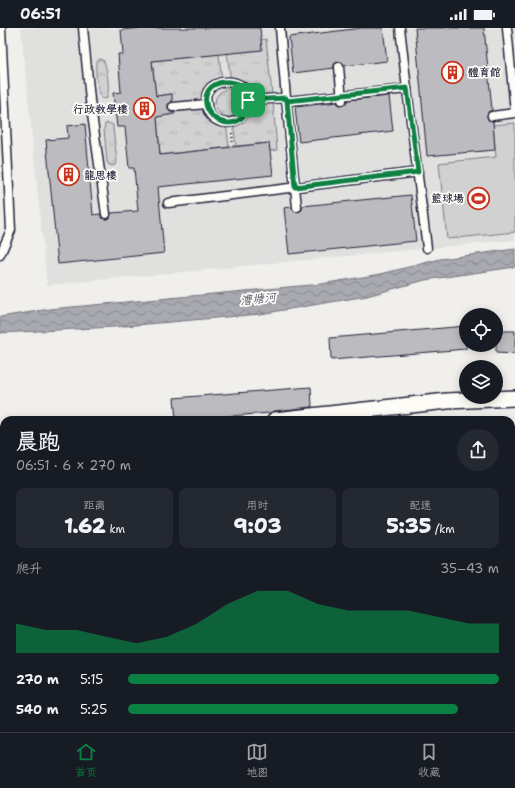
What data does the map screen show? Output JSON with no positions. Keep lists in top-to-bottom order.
{
  "water": ["漕塘河"],
  "places": {
    "building": ["體育館", "行政教學樓", "龍思樓"],
    "sports": ["籃球場"]
  },
  "page": {
    "status": "06:51",
    "heading": ["晨跑", "06:51 · 6 × 270 m"],
    "stats": [
      ["距离", "1.62 km"],
      ["用时", "9:03"],
      ["配速", "5:35 /km"]
    ],
    "chart": ["爬升", "35–43 m"],
    "list": [
      {
        "name": "270 m",
        "note": "5:15"
      },
      {
        "name": "540 m",
        "note": "5:25"
      }
    ],
    "tabs": ["首页", "地图", "收藏"]
  }
}
